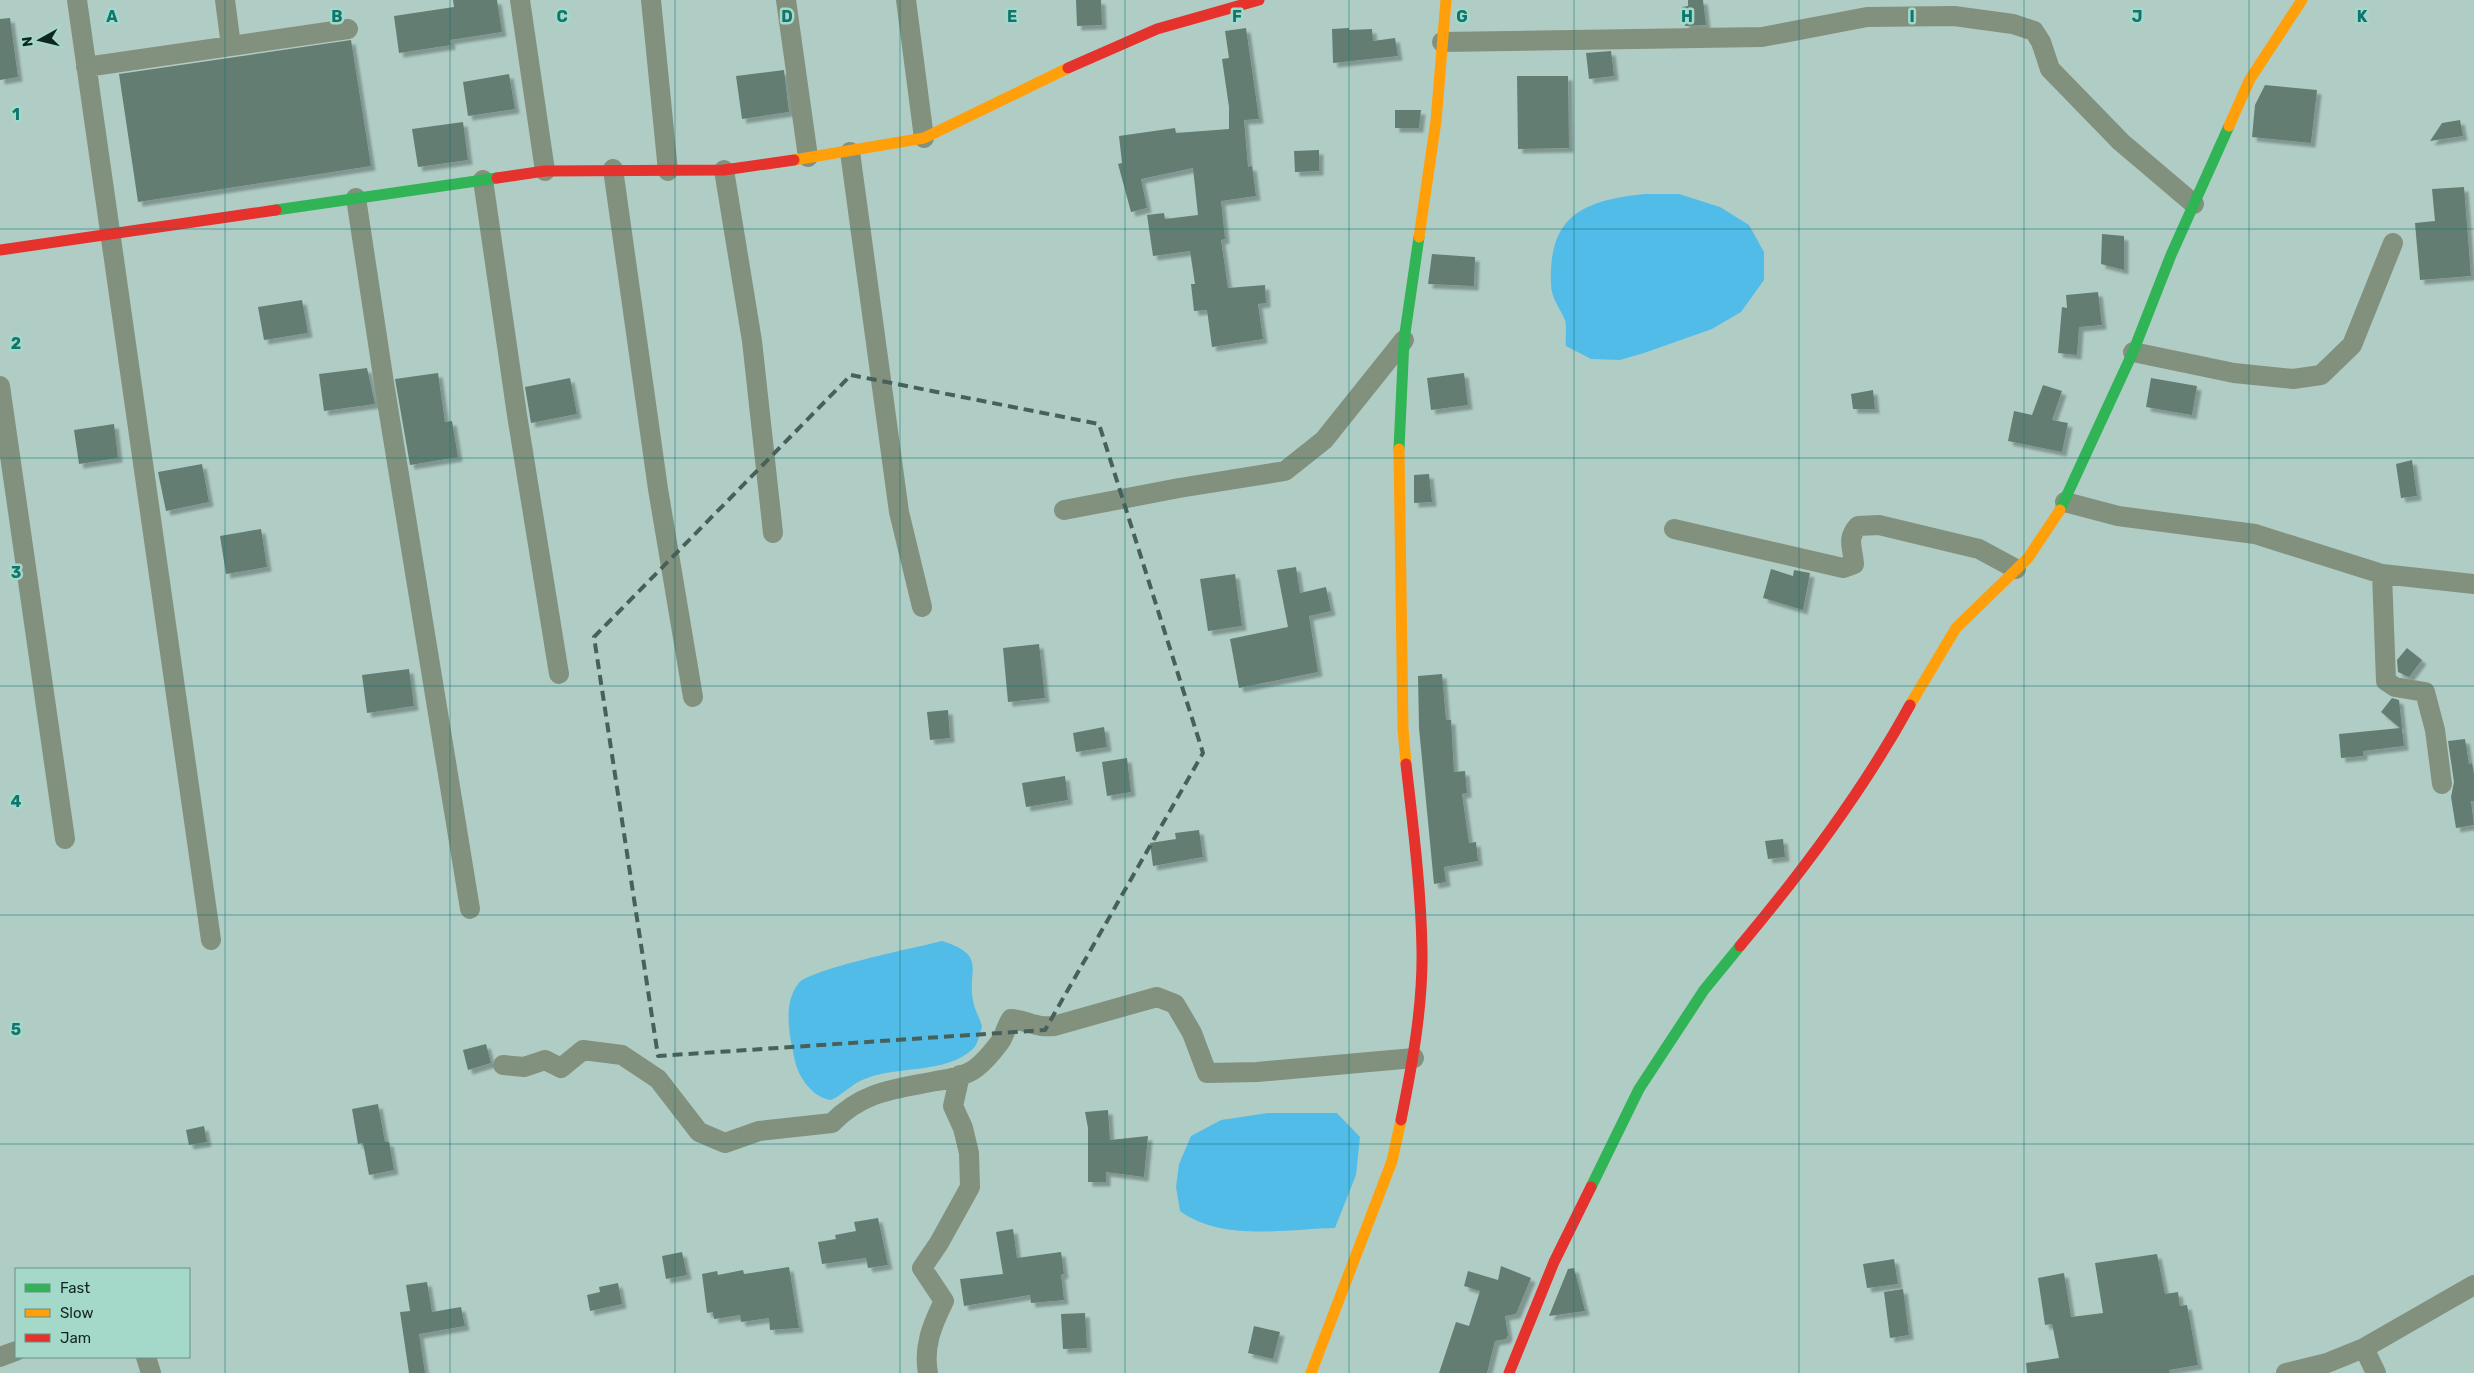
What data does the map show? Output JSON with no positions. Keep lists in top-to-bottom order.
{
  "legend": ["Fast", "Slow", "Jam"],
  "north": "left",
  "grid": {
    "columns": [
      "A",
      "B",
      "C",
      "D",
      "E",
      "F",
      "G",
      "H",
      "I",
      "J",
      "K"
    ],
    "rows": [
      "1",
      "2",
      "3",
      "4",
      "5"
    ]
  }
}
